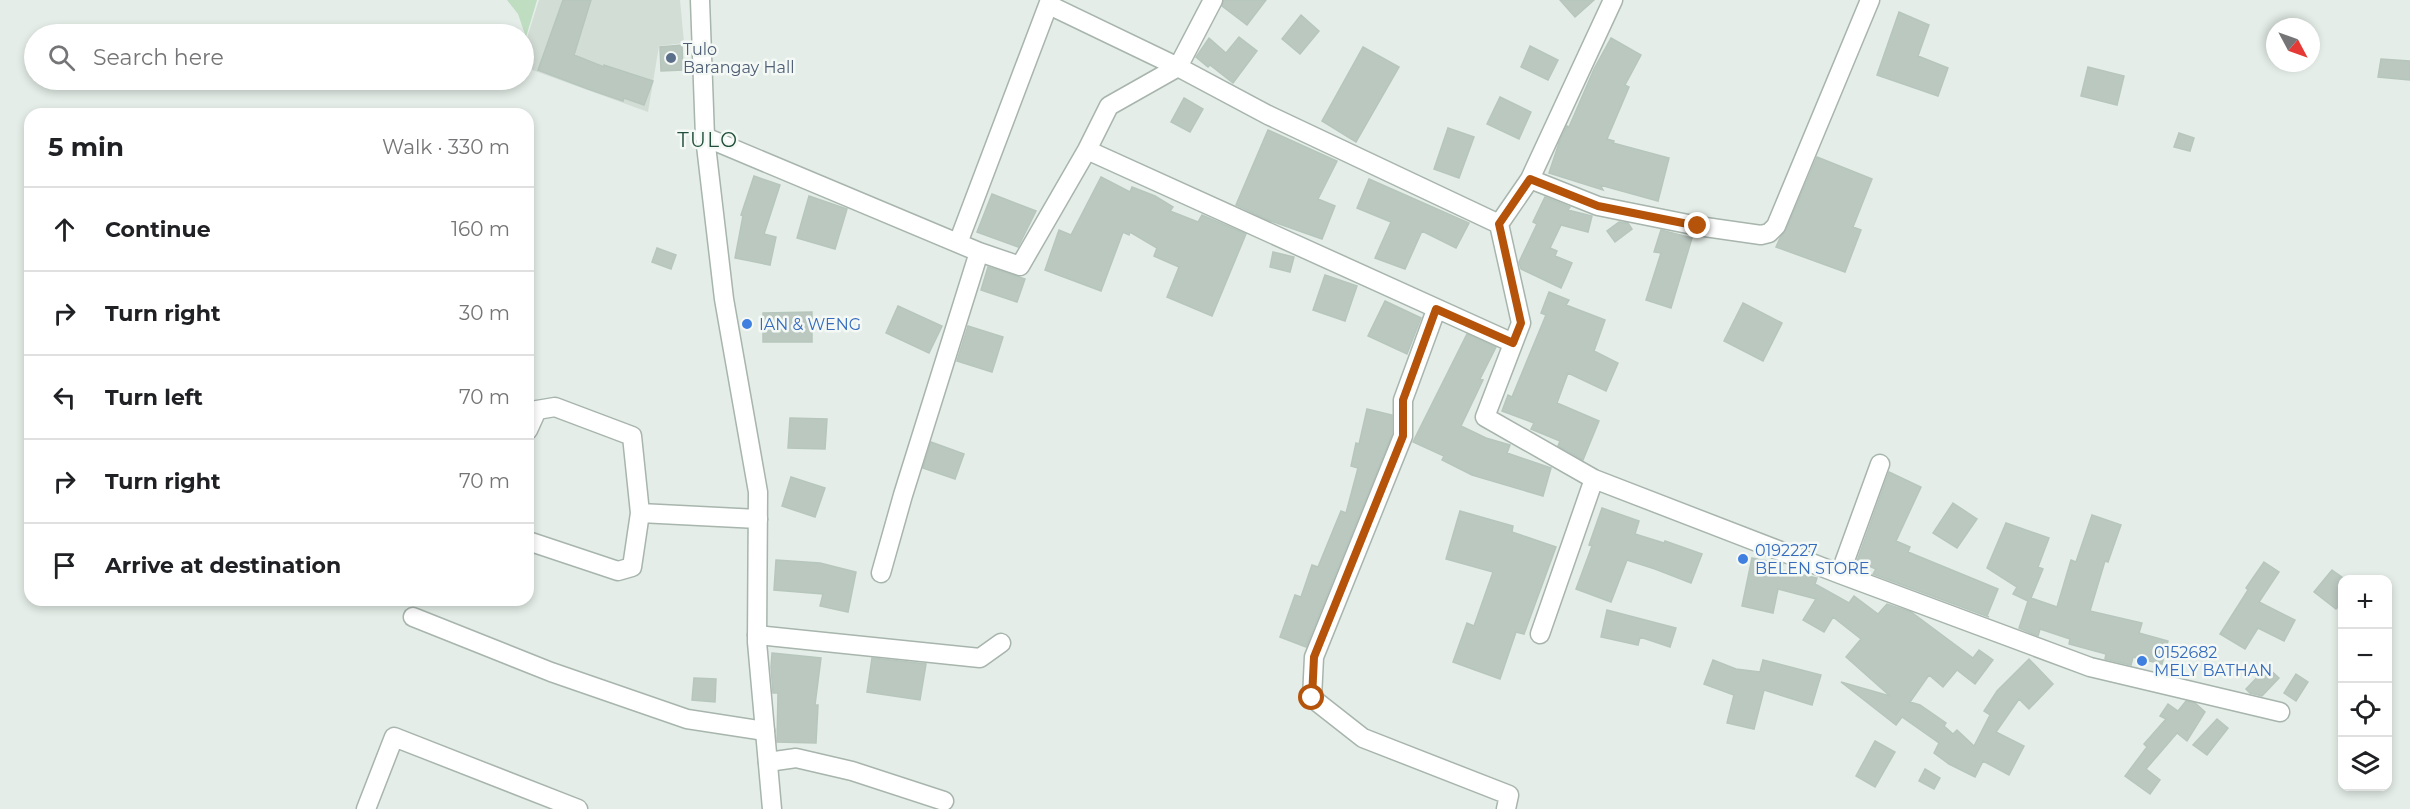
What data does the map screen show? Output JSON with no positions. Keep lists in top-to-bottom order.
{
  "districts": ["TULO"],
  "places": [
    "Tulo Barangay Hall",
    "IAN & WENG",
    "0192227 BELEN STORE",
    "0152682 MELY BATHAN"
  ],
  "north": "bottom right",
  "page": {
    "search": "Search here",
    "heading": ["5 min", "Walk · 330 m"],
    "list": [
      ["Continue", "160 m"],
      ["Turn right", "30 m"],
      ["Turn left", "70 m"],
      ["Turn right", "70 m"],
      "Arrive at destination"
    ],
    "map_buttons": ["+", "−"]
  }
}
